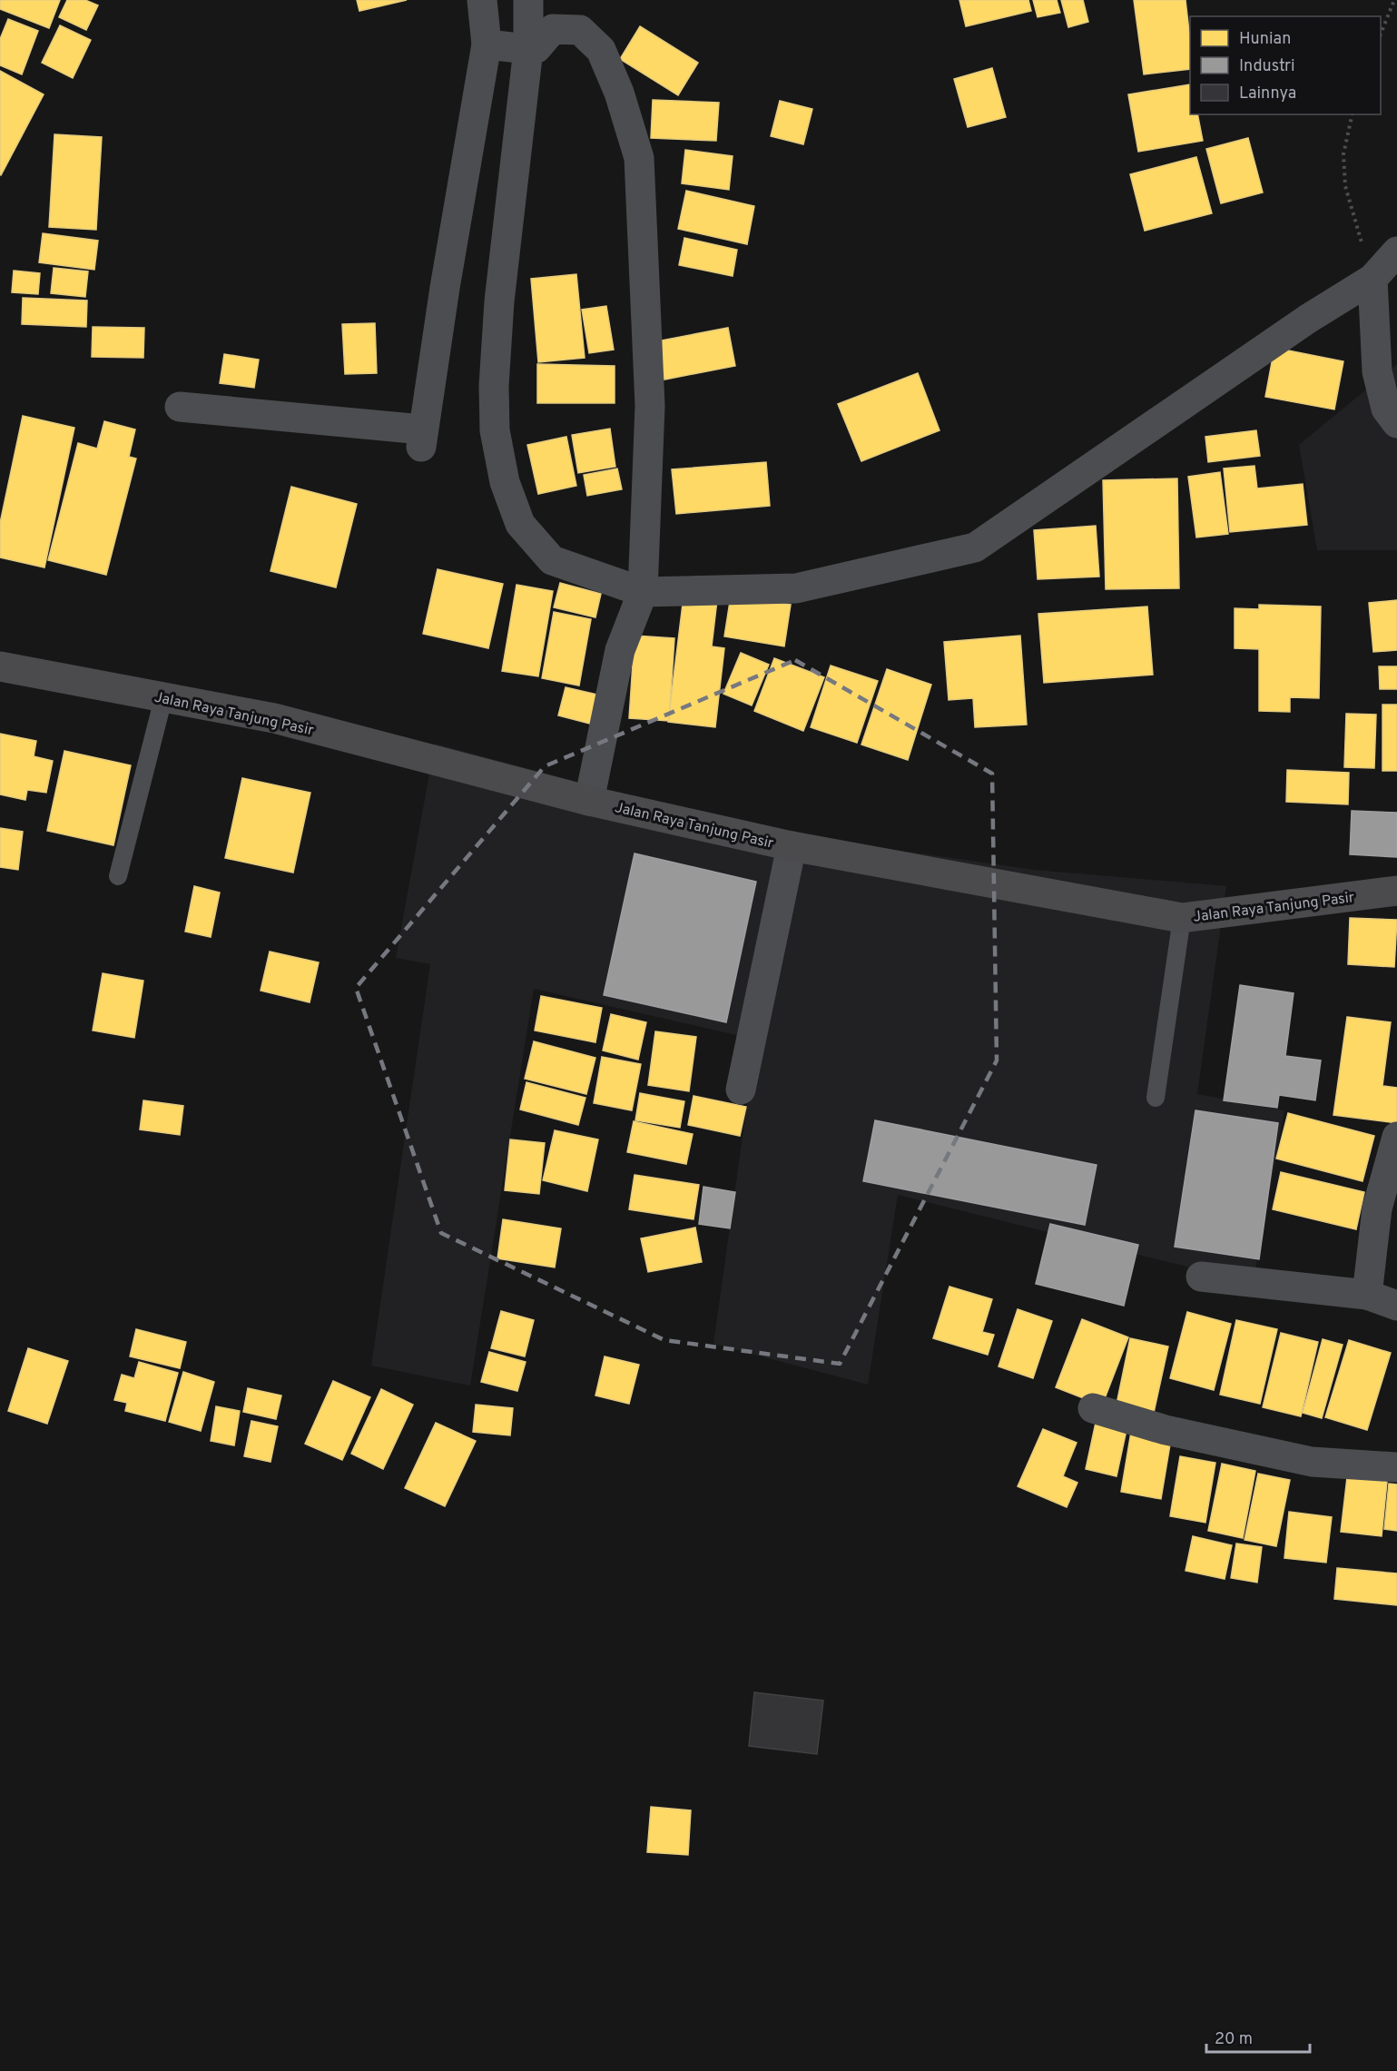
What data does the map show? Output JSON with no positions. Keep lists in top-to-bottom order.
{
  "streets": {
    "street": ["Jalan Raya Tanjung Pasir"]
  },
  "legend": ["Hunian", "Industri", "Lainnya"],
  "scale_bar": "20 m"
}
